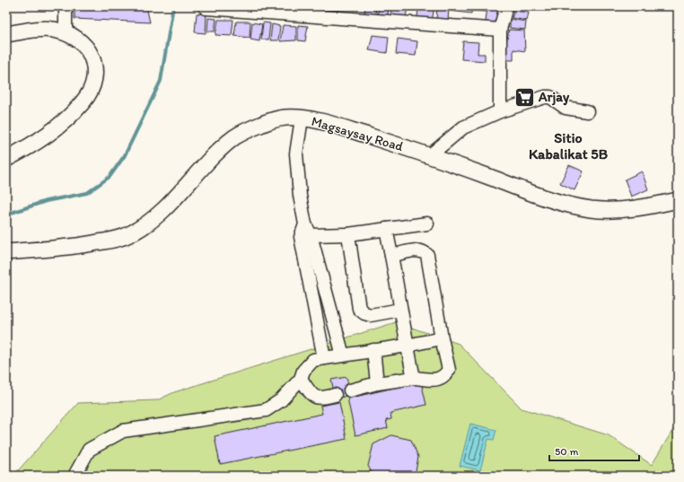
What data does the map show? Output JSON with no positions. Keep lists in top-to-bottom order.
{
  "streets": {
    "main road": ["Magsaysay Road"]
  },
  "districts": ["Sitio Kabalikat 5B"],
  "places": {
    "supermarket": ["Arjay"]
  },
  "scale_bar": "50 m"
}
